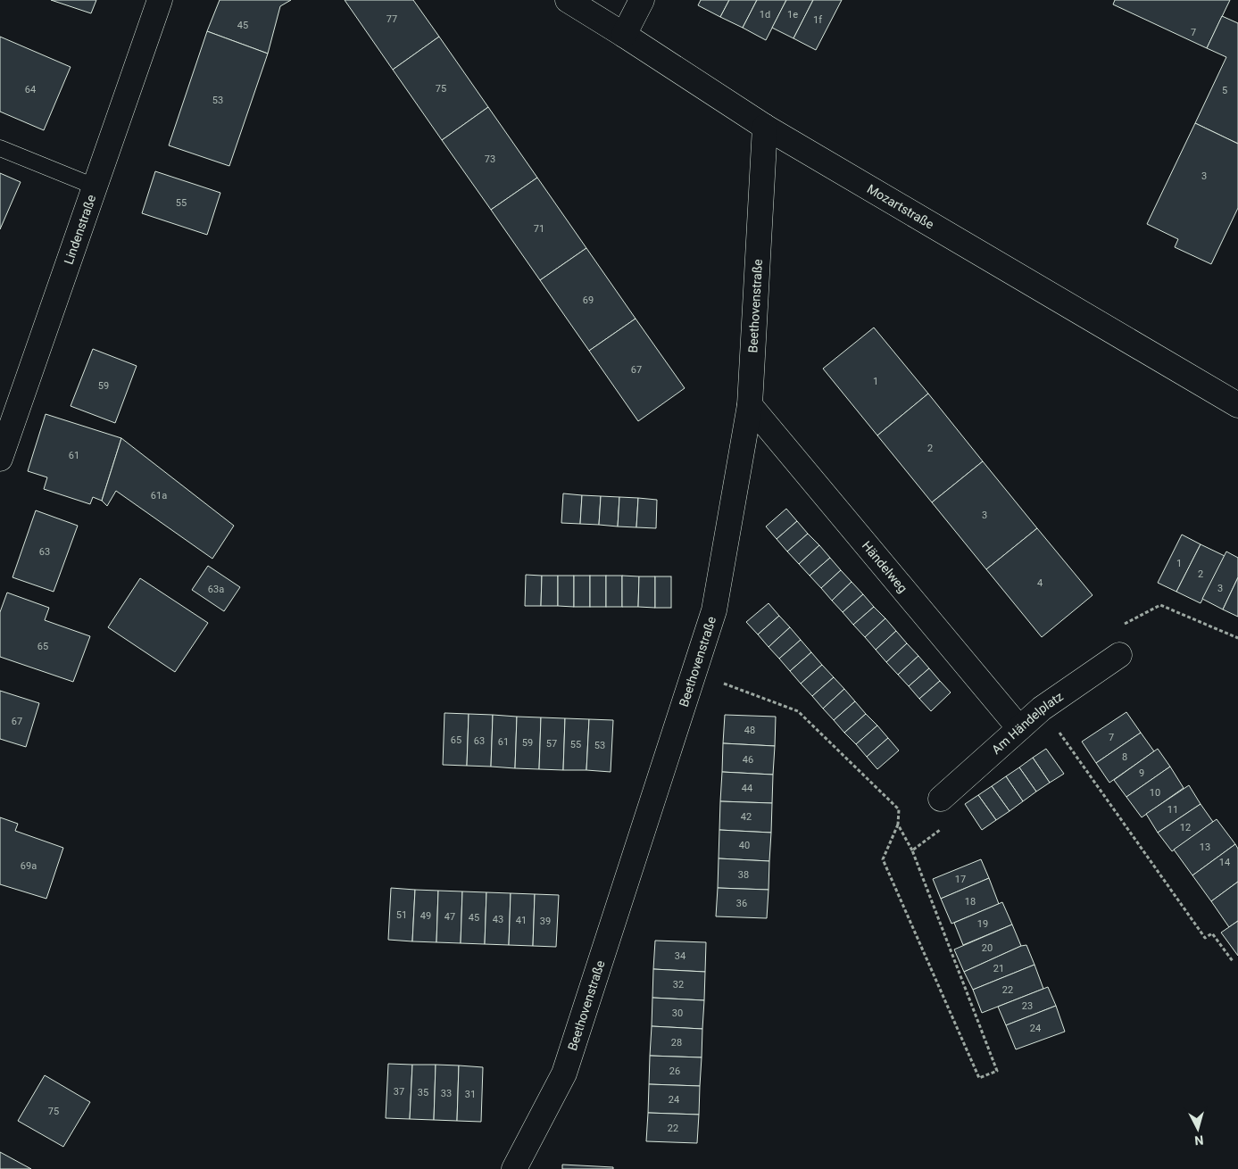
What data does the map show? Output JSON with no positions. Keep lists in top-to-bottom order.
{
  "streets": {
    "street": [
      "Mozartstraße",
      "Lindenstraße",
      "Beethovenstraße",
      "Händelweg",
      "Am Händelplatz"
    ]
  },
  "crossings": [
    ["Mozartstraße", "Beethovenstraße"],
    ["Beethovenstraße", "Händelweg"],
    ["Händelweg", "Am Händelplatz"]
  ],
  "house_numbers": [
    "1d",
    "1e",
    "77",
    "1f",
    "45",
    "7",
    "75",
    "64",
    "5",
    "53",
    "73",
    "3",
    "55",
    "71",
    "69",
    "67",
    "1",
    "59",
    "2",
    "61",
    "61a",
    "3",
    "63",
    "1",
    "2",
    "4",
    "3",
    "63a",
    "65",
    "67",
    "48",
    "7",
    "65",
    "63",
    "61",
    "59",
    "57",
    "55",
    "53",
    "8",
    "46",
    "9",
    "44",
    "10",
    "11",
    "42",
    "12",
    "40",
    "13",
    "14",
    "69a",
    "38",
    "17",
    "18",
    "36",
    "51",
    "49",
    "47",
    "45",
    "43",
    "41",
    "39",
    "19",
    "20",
    "34",
    "21",
    "32",
    "22",
    "23",
    "30",
    "24",
    "28",
    "26",
    "37",
    "35",
    "33",
    "31",
    "24",
    "75",
    "22"
  ],
  "north": "bottom"
}
